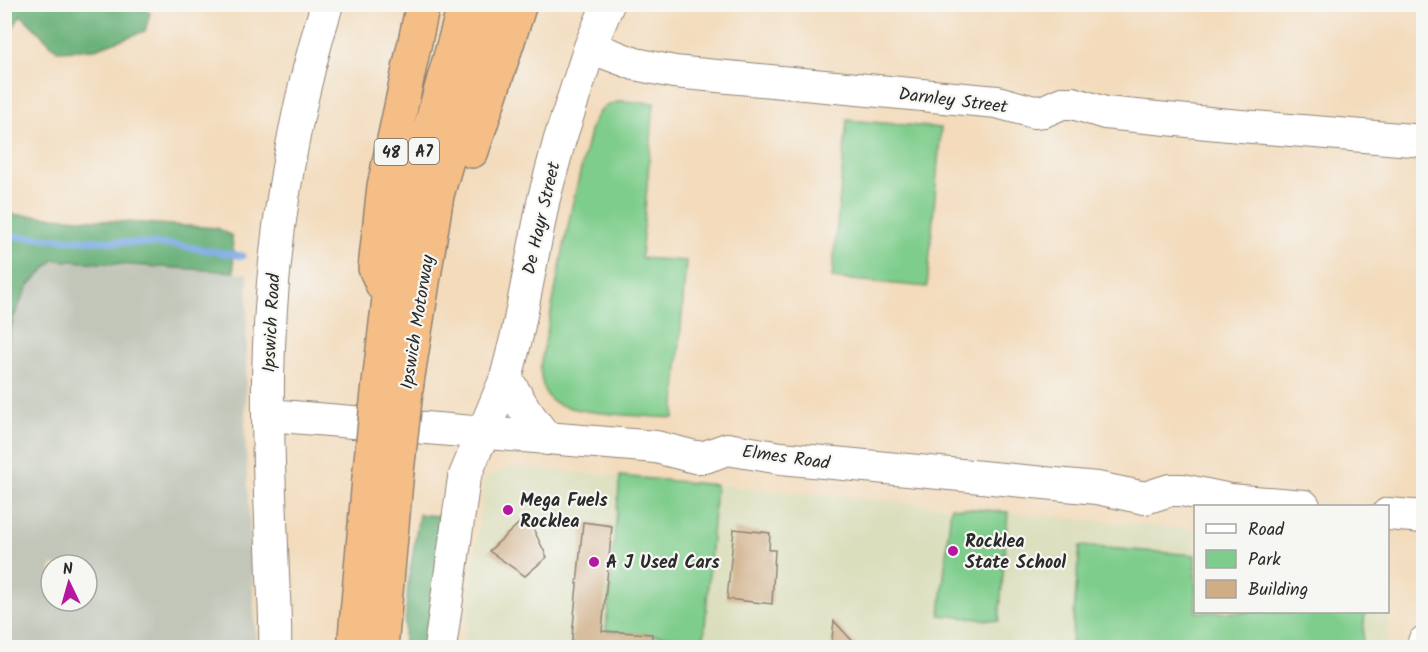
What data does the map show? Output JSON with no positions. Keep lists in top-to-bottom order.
{
  "streets": {
    "highway": ["A7", "48", "Ipswich Motorway"],
    "street": [
      "Darnley Street",
      "De Hayr Street",
      "Ipswich Road",
      "Elmes Road"
    ]
  },
  "crossings": [
    ["Darnley Street", "De Hayr Street"],
    ["48", "Ipswich Motorway"],
    ["De Hayr Street", "Elmes Road"],
    ["Ipswich Road", "Elmes Road"]
  ],
  "places": ["Mega Fuels Rocklea", "Rocklea State School", "A J Used Cars"],
  "legend": ["Road", "Park", "Building"],
  "north": "top"
}
